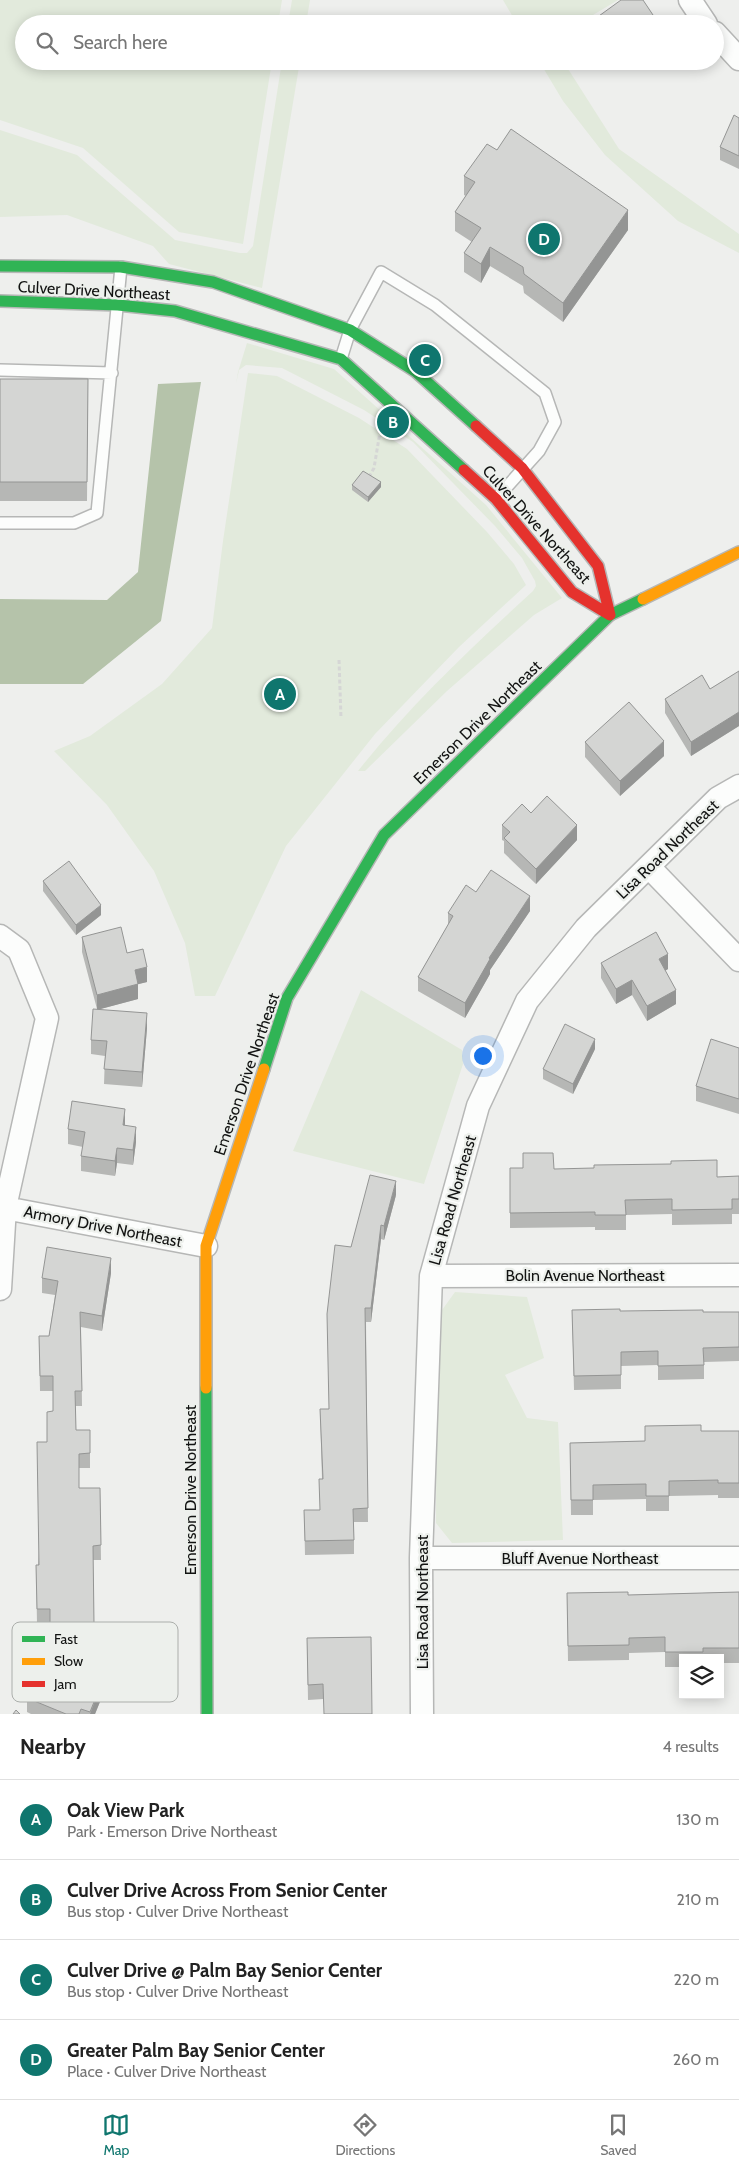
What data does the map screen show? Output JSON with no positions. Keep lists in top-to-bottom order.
{
  "streets": {
    "street": [
      "Culver Drive Northeast",
      "Emerson Drive Northeast",
      "Lisa Road Northeast",
      "Armory Drive Northeast",
      "Bolin Avenue Northeast",
      "Bluff Avenue Northeast"
    ]
  },
  "crossings": [
    ["Culver Drive Northeast", "Emerson Drive Northeast"],
    ["Emerson Drive Northeast", "Armory Drive Northeast"],
    ["Lisa Road Northeast", "Bolin Avenue Northeast"],
    ["Lisa Road Northeast", "Bluff Avenue Northeast"]
  ],
  "legend": ["Fast", "Slow", "Jam"],
  "page": {
    "search": "Search here",
    "pins": [
      "D",
      "C",
      "B",
      "A"
    ],
    "heading": ["Nearby", "4 results"],
    "list": [
      {
        "mark": "A",
        "name": "Oak View Park",
        "note": "Park · Emerson Drive Northeast",
        "value": "130 m"
      },
      {
        "mark": "B",
        "name": "Culver Drive Across From Senior Center",
        "note": "Bus stop · Culver Drive Northeast",
        "value": "210 m"
      },
      {
        "mark": "C",
        "name": "Culver Drive @ Palm Bay Senior Center",
        "note": "Bus stop · Culver Drive Northeast",
        "value": "220 m"
      },
      {
        "mark": "D",
        "name": "Greater Palm Bay Senior Center",
        "note": "Place · Culver Drive Northeast",
        "value": "260 m"
      }
    ],
    "nav": ["Map", "Directions", "Saved"]
  }
}
